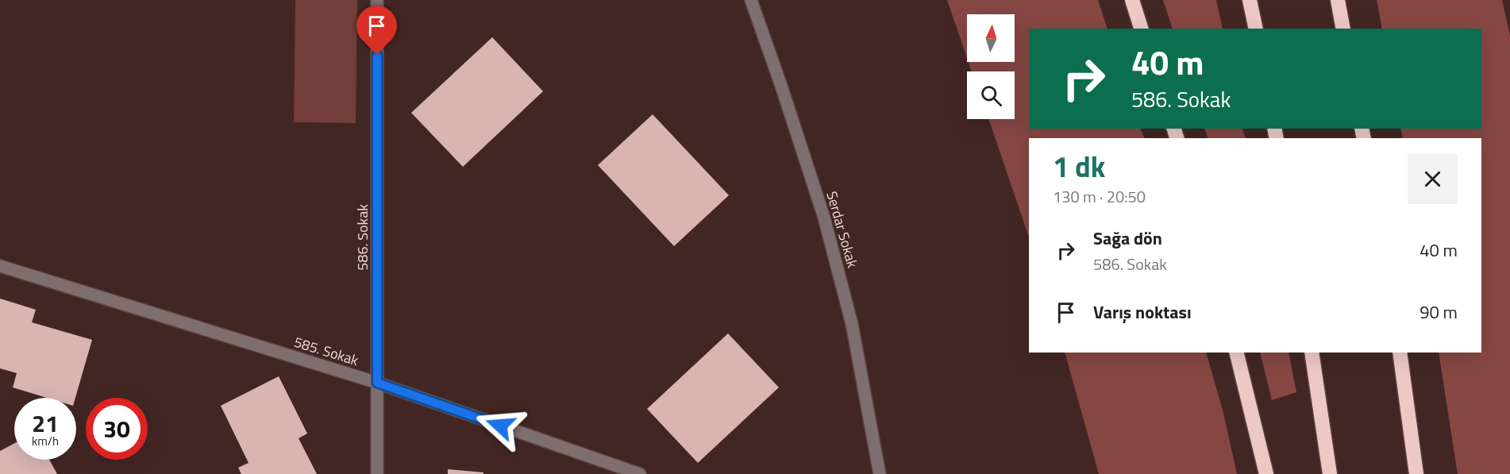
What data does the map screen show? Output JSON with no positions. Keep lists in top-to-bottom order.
{
  "streets": {
    "street": ["Serdar Sokak", "586. Sokak", "585. Sokak"]
  },
  "crossings": [
    ["586. Sokak", "585. Sokak"]
  ],
  "north": "top",
  "page": {
    "turn": ["40 m", "586. Sokak"],
    "heading": ["1 dk", "130 m · 20:50"],
    "list": [
      {
        "name": "Sağa dön",
        "note": "586. Sokak",
        "value": "40 m"
      },
      {
        "name": "Varış noktası",
        "value": "90 m"
      }
    ],
    "speed": "21 km/h",
    "limit": "30"
  }
}
